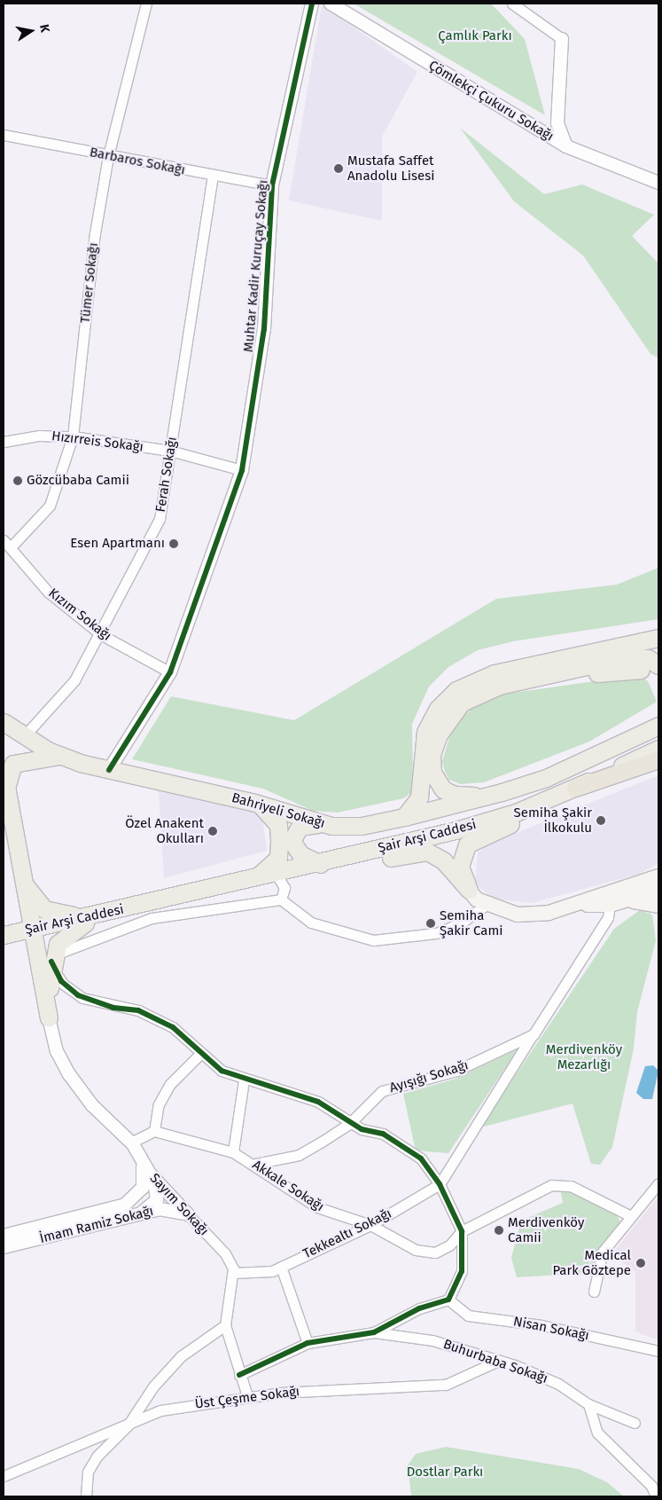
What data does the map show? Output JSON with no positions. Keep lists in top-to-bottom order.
{
  "streets": {
    "main road": ["Bahriyeli Sokağı", "Şair Arşi Caddesi", "Sayım Sokağı"],
    "street": [
      "Çömlekçi Çukuru Sokağı",
      "Barbaros Sokağı",
      "Muhtar Kadir Kuruçay Sokağı",
      "Tümer Sokağı",
      "Hızırreis Sokağı",
      "Ferah Sokağı",
      "Kızım Sokağı",
      "Ayışığı Sokağı",
      "Akkale Sokağı",
      "İmam Ramiz Sokağı",
      "Tekkealtı Sokağı",
      "Nisan Sokağı",
      "Buhurbaba Sokağı",
      "Üst Çeşme Sokağı"
    ]
  },
  "crossings": [
    ["Barbaros Sokağı", "Muhtar Kadir Kuruçay Sokağı"],
    ["Barbaros Sokağı", "Tümer Sokağı"],
    ["Barbaros Sokağı", "Ferah Sokağı"],
    ["Muhtar Kadir Kuruçay Sokağı", "Hızırreis Sokağı"],
    ["Muhtar Kadir Kuruçay Sokağı", "Kızım Sokağı"],
    ["Muhtar Kadir Kuruçay Sokağı", "Bahriyeli Sokağı"],
    ["Tümer Sokağı", "Hızırreis Sokağı"],
    ["Tümer Sokağı", "Kızım Sokağı"],
    ["Hızırreis Sokağı", "Ferah Sokağı"],
    ["Ferah Sokağı", "Kızım Sokağı"],
    ["Ferah Sokağı", "Bahriyeli Sokağı"],
    ["Şair Arşi Caddesi", "Sayım Sokağı"],
    ["Ayışığı Sokağı", "Akkale Sokağı"],
    ["Ayışığı Sokağı", "Tekkealtı Sokağı"],
    ["Akkale Sokağı", "Tekkealtı Sokağı"],
    ["Sayım Sokağı", "İmam Ramiz Sokağı"],
    ["Sayım Sokağı", "Tekkealtı Sokağı"],
    ["Buhurbaba Sokağı", "Üst Çeşme Sokağı"]
  ],
  "parks": ["Çamlık Parkı", "Merdivenköy Mezarlığı", "Dostlar Parkı"],
  "places": [
    "Mustafa Saffet Anadolu Lisesi",
    "Gözcübaba Camii",
    "Esen Apartmanı",
    "Semiha Şakir İlkokulu",
    "Özel Anakent Okulları",
    "Semiha Şakir Cami",
    "Merdivenköy Camii",
    "Medical Park Göztepe"
  ],
  "north": "right"
}
